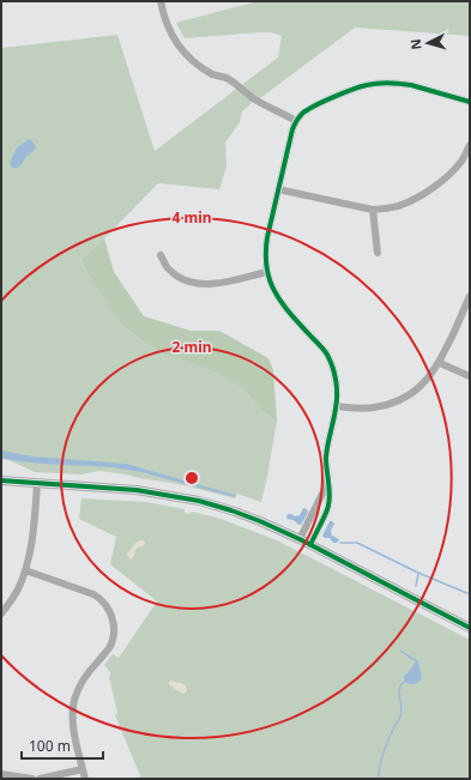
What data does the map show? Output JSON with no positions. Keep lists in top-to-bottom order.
{
  "scale_bar": "100 m",
  "north": "left",
  "rings": ["4 min", "2 min"]
}
